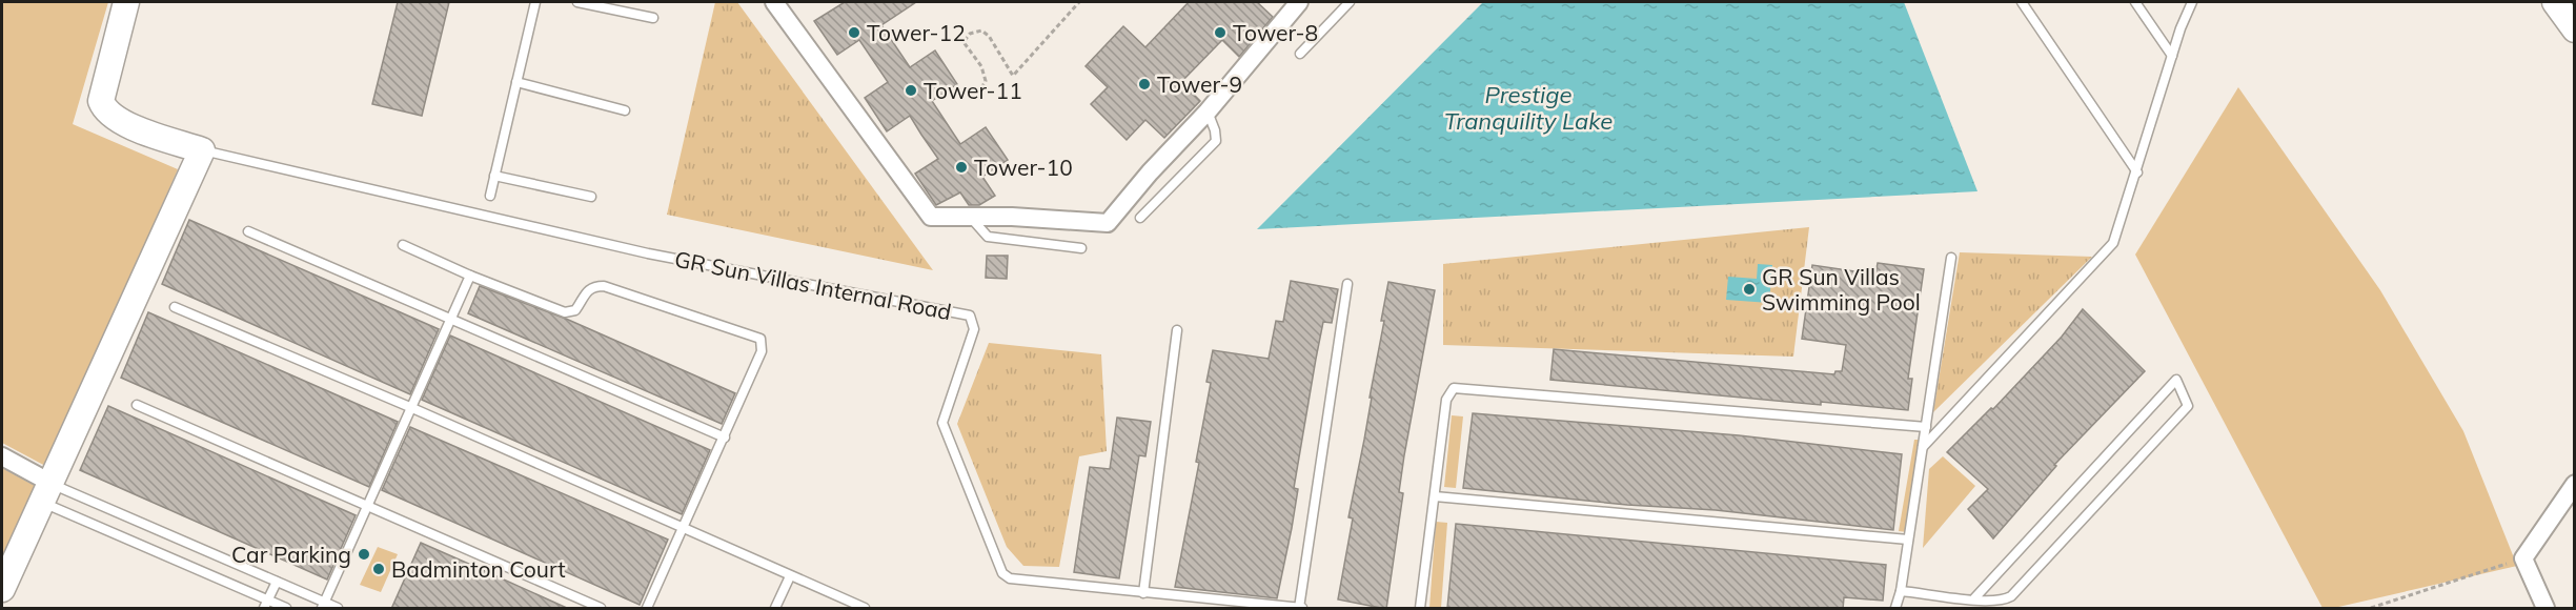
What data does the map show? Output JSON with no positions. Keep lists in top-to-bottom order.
{
  "streets": {
    "lane": ["GR Sun Villas Internal Road"]
  },
  "water": ["Prestige Tranquility Lake"],
  "places": [
    "Tower-12",
    "Tower-8",
    "Tower-9",
    "Tower-11",
    "Tower-10",
    "GR Sun Villas Swimming Pool",
    "Car Parking",
    "Badminton Court"
  ]
}
